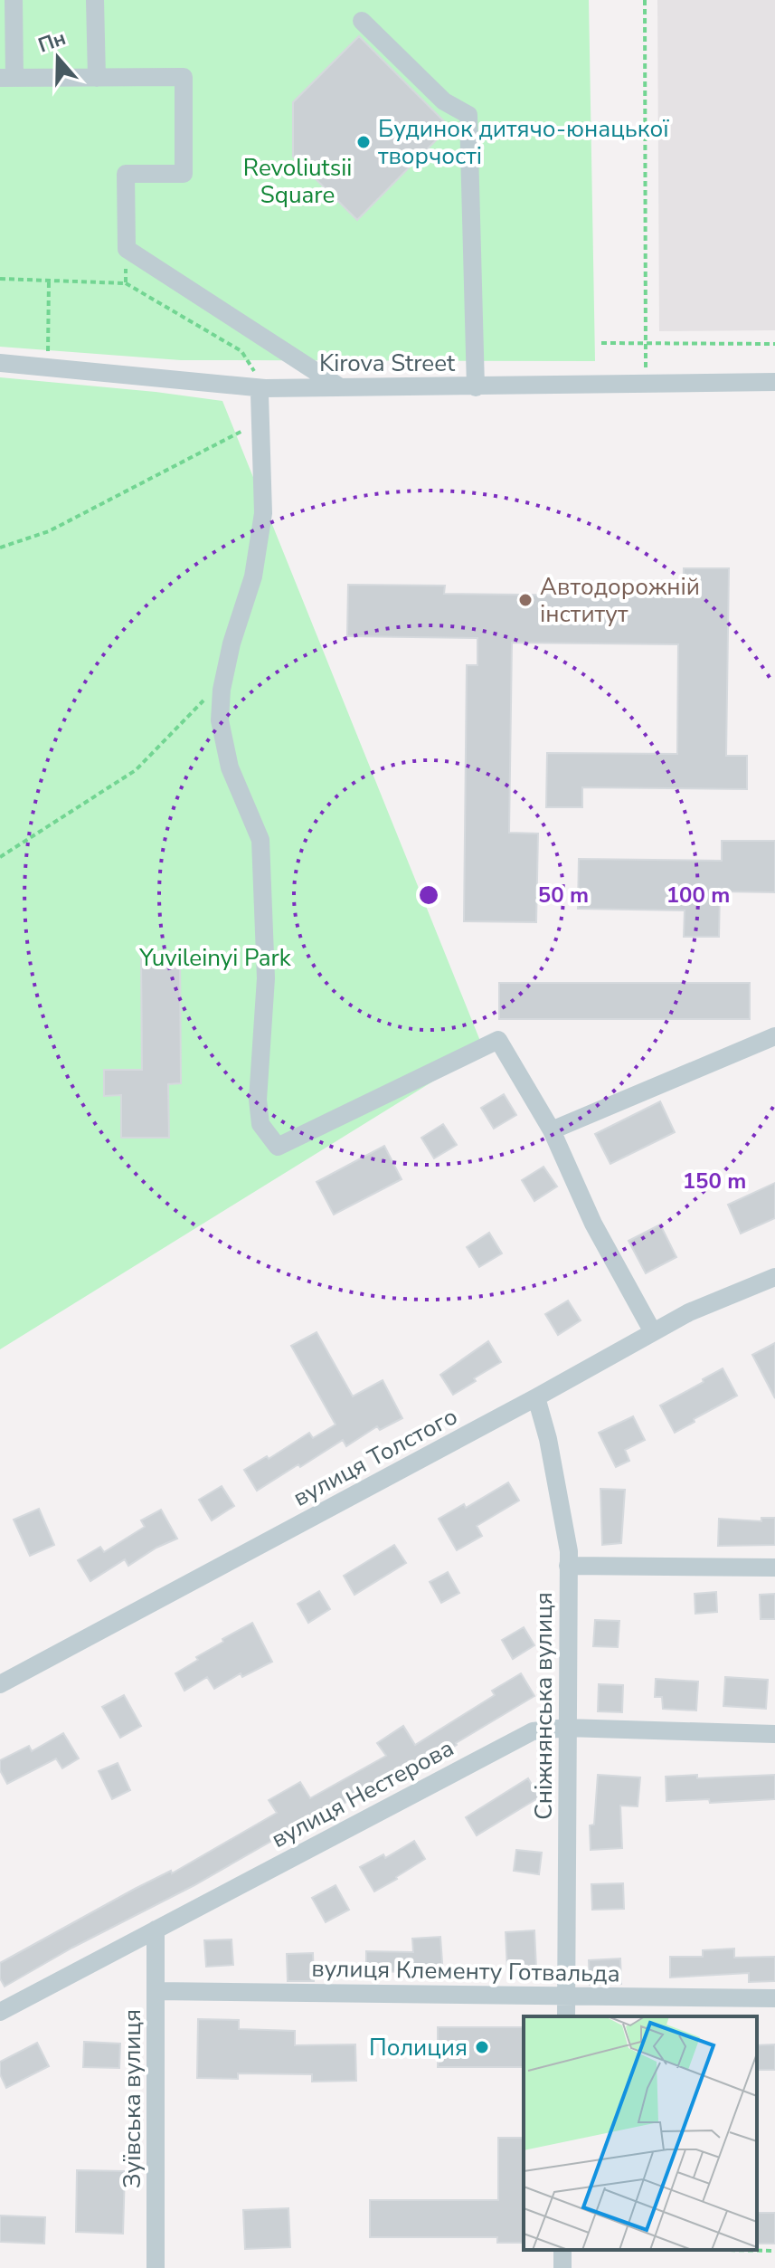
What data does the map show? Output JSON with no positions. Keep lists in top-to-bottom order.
{
  "streets": {
    "street": [
      "Kirova Street",
      "вулиця Толстого",
      "Сніжнянська вулиця",
      "вулиця Нестерова",
      "вулиця Клементу Готвальда",
      "Зуївська вулиця"
    ]
  },
  "crossings": [
    ["вулиця Толстого", "Сніжнянська вулиця"],
    ["Сніжнянська вулиця", "вулиця Нестерова"],
    ["Сніжнянська вулиця", "вулиця Клементу Готвальда"],
    ["вулиця Нестерова", "Зуївська вулиця"],
    ["вулиця Клементу Готвальда", "Зуївська вулиця"]
  ],
  "parks": ["Revoliutsii Square", "Yuvileinyi Park"],
  "places": ["Будинок дитячо-юнацької творчості", "Автодорожній інститут", "Полиция"],
  "north": "top",
  "rings": ["50 m", "100 m", "150 m"]
}
